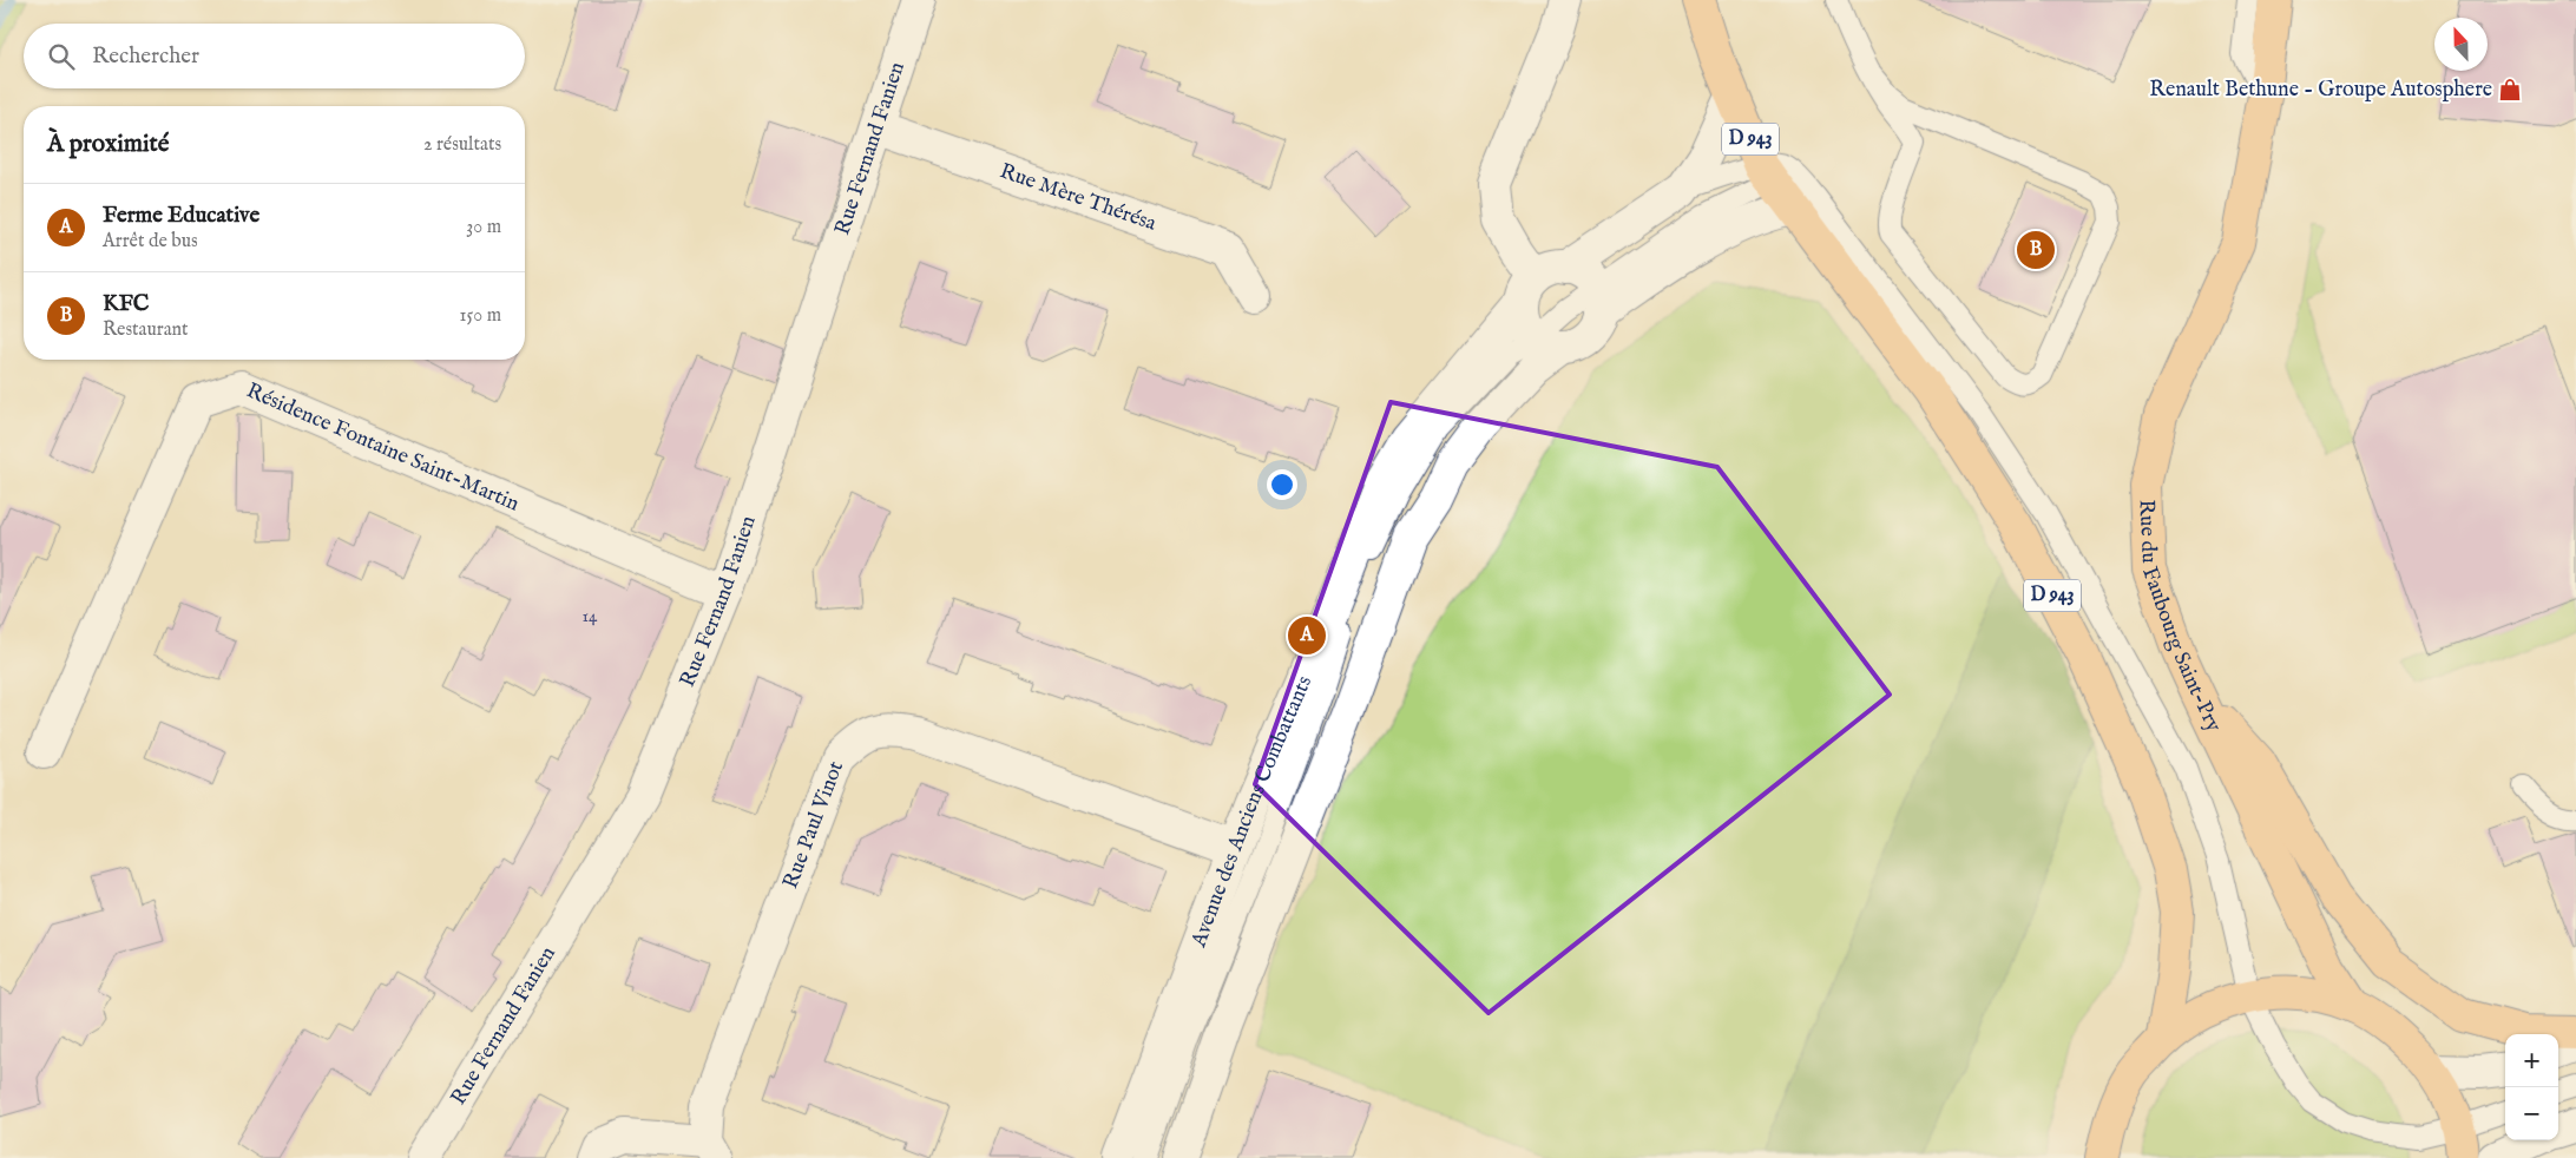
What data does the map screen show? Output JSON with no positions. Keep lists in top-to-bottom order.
{
  "streets": {
    "main road": ["D 943", "Rue du Faubourg Saint-Pry"],
    "street": [
      "Rue Fernand Fanien",
      "Rue Mère Thérésa",
      "Résidence Fontaine Saint-Martin",
      "Avenue des Anciens Combattants",
      "Rue Paul Vinot"
    ]
  },
  "crossings": [
    ["Rue Fernand Fanien", "Rue Mère Thérésa"],
    ["Rue Fernand Fanien", "Résidence Fontaine Saint-Martin"],
    ["Avenue des Anciens Combattants", "Rue Paul Vinot"]
  ],
  "places": {
    "shop": ["Renault Bethune - Groupe Autosphere"]
  },
  "house_numbers": ["14"],
  "north": "top",
  "page": {
    "search": "Rechercher",
    "heading": ["À proximité", "2 résultats"],
    "list": [
      {
        "mark": "A",
        "name": "Ferme Educative",
        "note": "Arrêt de bus",
        "value": "30 m"
      },
      {
        "mark": "B",
        "name": "KFC",
        "note": "Restaurant",
        "value": "150 m"
      }
    ],
    "pins": ["B", "A"],
    "map_buttons": ["+", "−"]
  }
}
